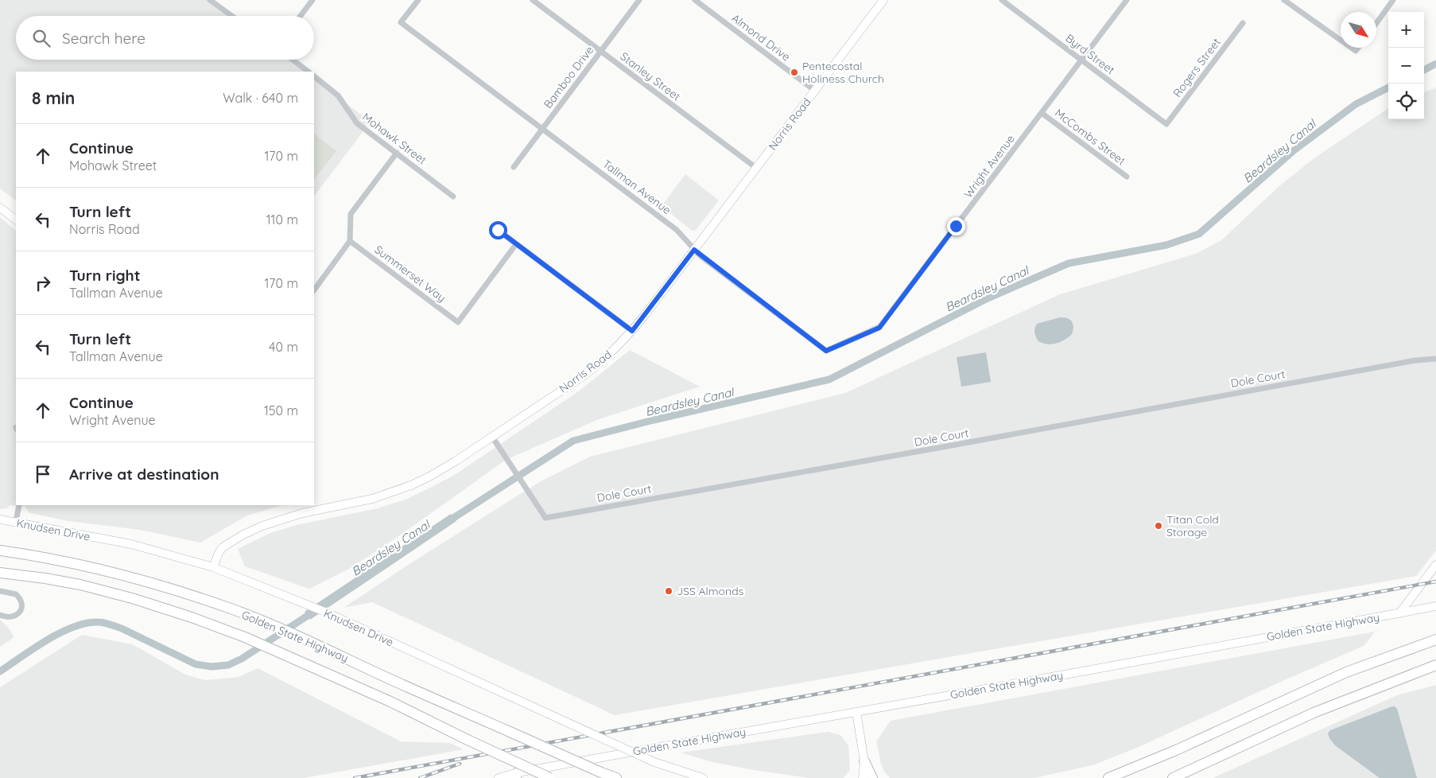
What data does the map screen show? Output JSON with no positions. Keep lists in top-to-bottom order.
{
  "streets": {
    "highway": ["Golden State Highway"],
    "street": [
      "Almond Drive",
      "Byrd Street",
      "Rogers Street",
      "Stanley Street",
      "Bamboo Drive",
      "Norris Road",
      "McCombs Street",
      "Mohawk Street",
      "Wright Avenue",
      "Tallman Avenue",
      "Summerset Way",
      "Dole Court",
      "Knudsen Drive"
    ]
  },
  "crossings": [
    ["Almond Drive", "Norris Road"],
    ["Byrd Street", "Rogers Street"],
    ["Byrd Street", "Wright Avenue"],
    ["Stanley Street", "Bamboo Drive"],
    ["Stanley Street", "Norris Road"],
    ["Bamboo Drive", "Tallman Avenue"],
    ["Norris Road", "Tallman Avenue"],
    ["Norris Road", "Dole Court"],
    ["Norris Road", "Knudsen Drive"],
    ["McCombs Street", "Wright Avenue"],
    ["Wright Avenue", "Tallman Avenue"]
  ],
  "water": ["Beardsley Canal"],
  "places": ["Pentecostal Holiness Church", "Titan Cold Storage", "JSS Almonds"],
  "north": "bottom right",
  "page": {
    "map_buttons": ["+", "−"],
    "search": "Search here",
    "heading": ["8 min", "Walk · 640 m"],
    "list": [
      ["Continue", "Mohawk Street", "170 m"],
      ["Turn left", "Norris Road", "110 m"],
      ["Turn right", "Tallman Avenue", "170 m"],
      ["Turn left", "Tallman Avenue", "40 m"],
      ["Continue", "Wright Avenue", "150 m"],
      "Arrive at destination"
    ]
  }
}
